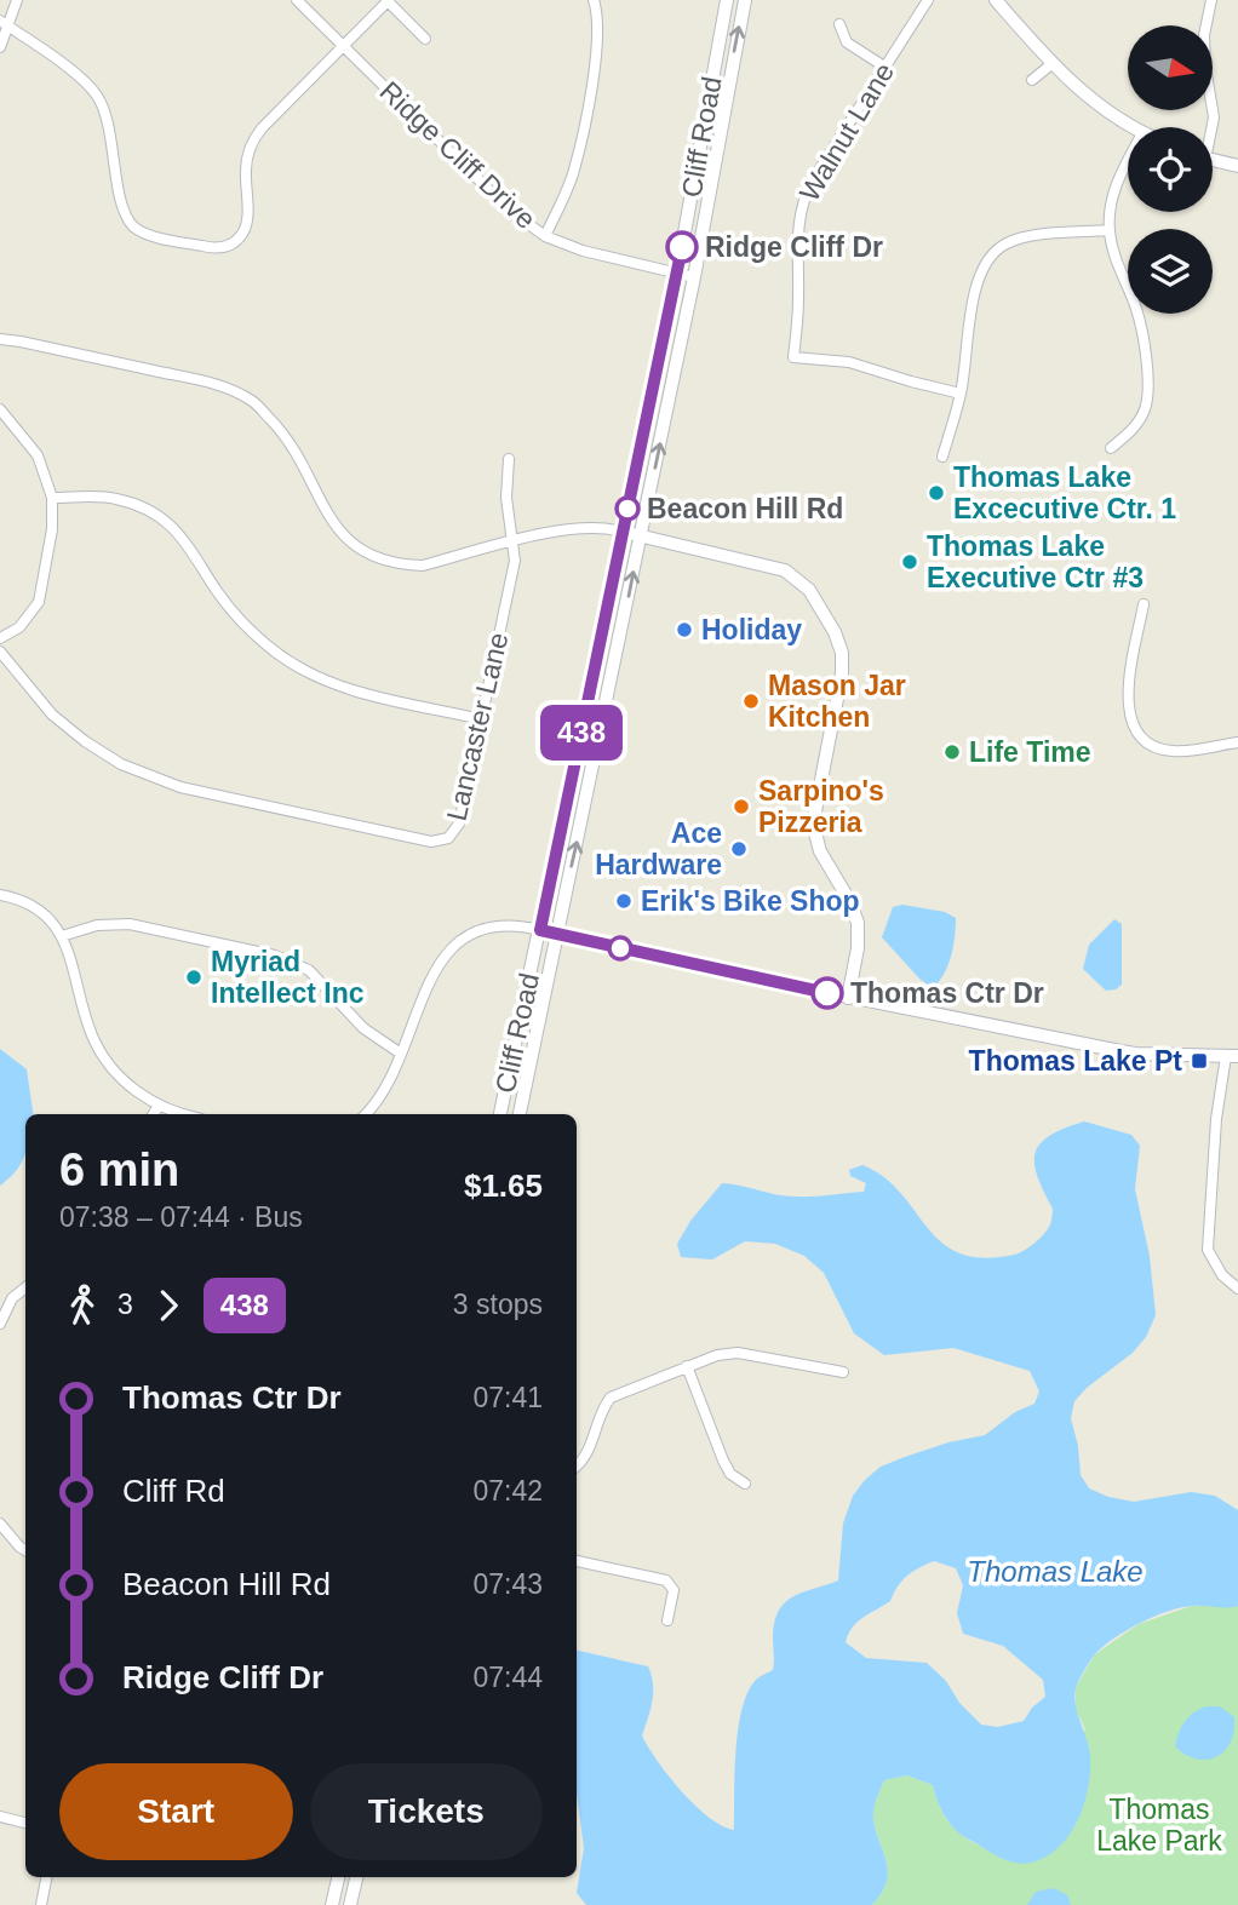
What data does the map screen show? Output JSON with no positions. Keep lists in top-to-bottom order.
{
  "streets": {
    "main road": ["Cliff Road"],
    "street": ["Walnut Lane", "Ridge Cliff Drive", "Lancaster Lane"]
  },
  "crossings": [
    ["Cliff Road", "Ridge Cliff Drive"]
  ],
  "water": ["Thomas Lake"],
  "parks": ["Thomas Lake Park"],
  "places": {
    "other": [
      "Ridge Cliff Dr",
      "Thomas Lake Excecutive Ctr. 1",
      "Beacon Hill Rd",
      "Thomas Lake Executive Ctr #3",
      "Holiday",
      "Mason Jar Kitchen",
      "Life Time",
      "Sarpino's Pizzeria",
      "Ace Hardware",
      "Erik's Bike Shop",
      "Myriad Intellect Inc",
      "Thomas Ctr Dr"
    ],
    "transit": ["Thomas Lake Pt"]
  },
  "lines": ["bus line 438"],
  "north": "right",
  "page": {
    "on_map": "438",
    "heading": ["6 min", "07:38 – 07:44 · Bus", "$1.65"],
    "legs": ["3", "438", "3 stops"],
    "list": [
      {
        "name": "Thomas Ctr Dr",
        "value": "07:41"
      },
      {
        "name": "Cliff Rd",
        "value": "07:42"
      },
      {
        "name": "Beacon Hill Rd",
        "value": "07:43"
      },
      {
        "name": "Ridge Cliff Dr",
        "value": "07:44"
      }
    ],
    "buttons": ["Start", "Tickets"]
  }
}
